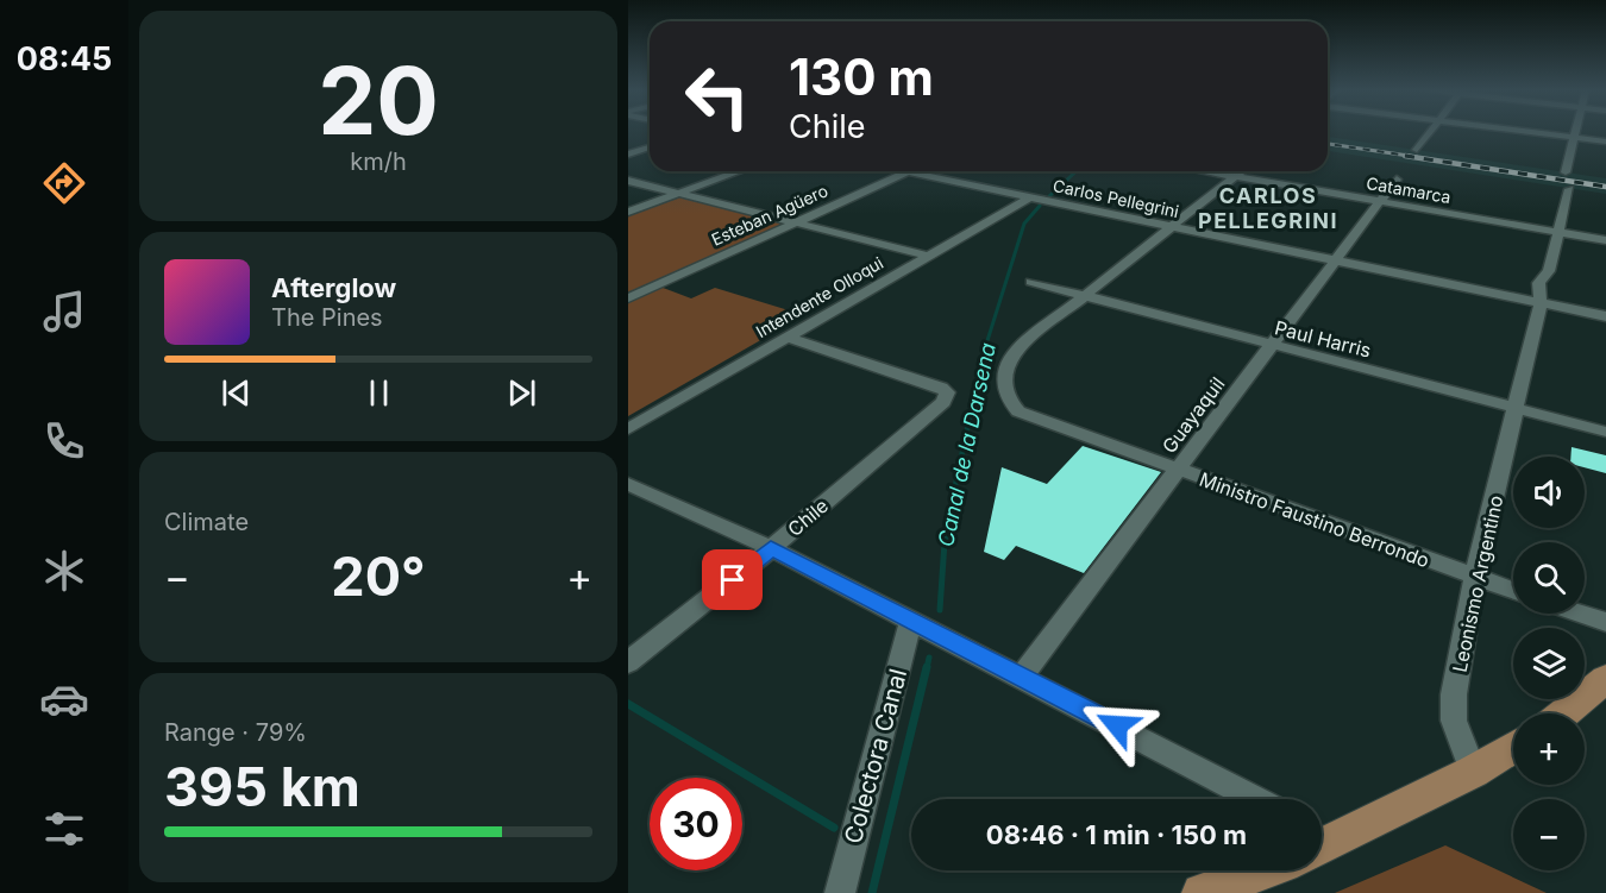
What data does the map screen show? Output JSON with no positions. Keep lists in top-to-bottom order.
{
  "streets": {
    "street": [
      "Catamarca",
      "Carlos Pellegrini",
      "Esteban Agüero",
      "Intendente Olloqui",
      "Paul Harris",
      "Guayaquil",
      "Chile",
      "Ministro Faustino Berrondo",
      "Leonismo Argentino",
      "Colectora Canal"
    ]
  },
  "crossings": [
    ["Catamarca", "Guayaquil"],
    ["Catamarca", "Leonismo Argentino"],
    ["Carlos Pellegrini", "Esteban Agüero"],
    ["Carlos Pellegrini", "Intendente Olloqui"],
    ["Carlos Pellegrini", "Guayaquil"],
    ["Carlos Pellegrini", "Leonismo Argentino"],
    ["Intendente Olloqui", "Chile"],
    ["Paul Harris", "Guayaquil"],
    ["Paul Harris", "Ministro Faustino Berrondo"],
    ["Paul Harris", "Leonismo Argentino"],
    ["Guayaquil", "Ministro Faustino Berrondo"],
    ["Ministro Faustino Berrondo", "Leonismo Argentino"]
  ],
  "districts": ["CARLOS PELLEGRINI"],
  "water": ["Canal de la Darsena"],
  "page": {
    "tabs": "08:45",
    "tile": [
      ["20", "km/h"],
      "Climate",
      ["Range · 79%", "395 km"]
    ],
    "turn": ["130 m", "Chile"],
    "song": ["Afterglow", "The Pines"],
    "map_buttons": ["+", "−"],
    "heat": ["−", "20°", "+"],
    "limit": "30",
    "trip": "08:46 · 1 min · 150 m"
  }
}
